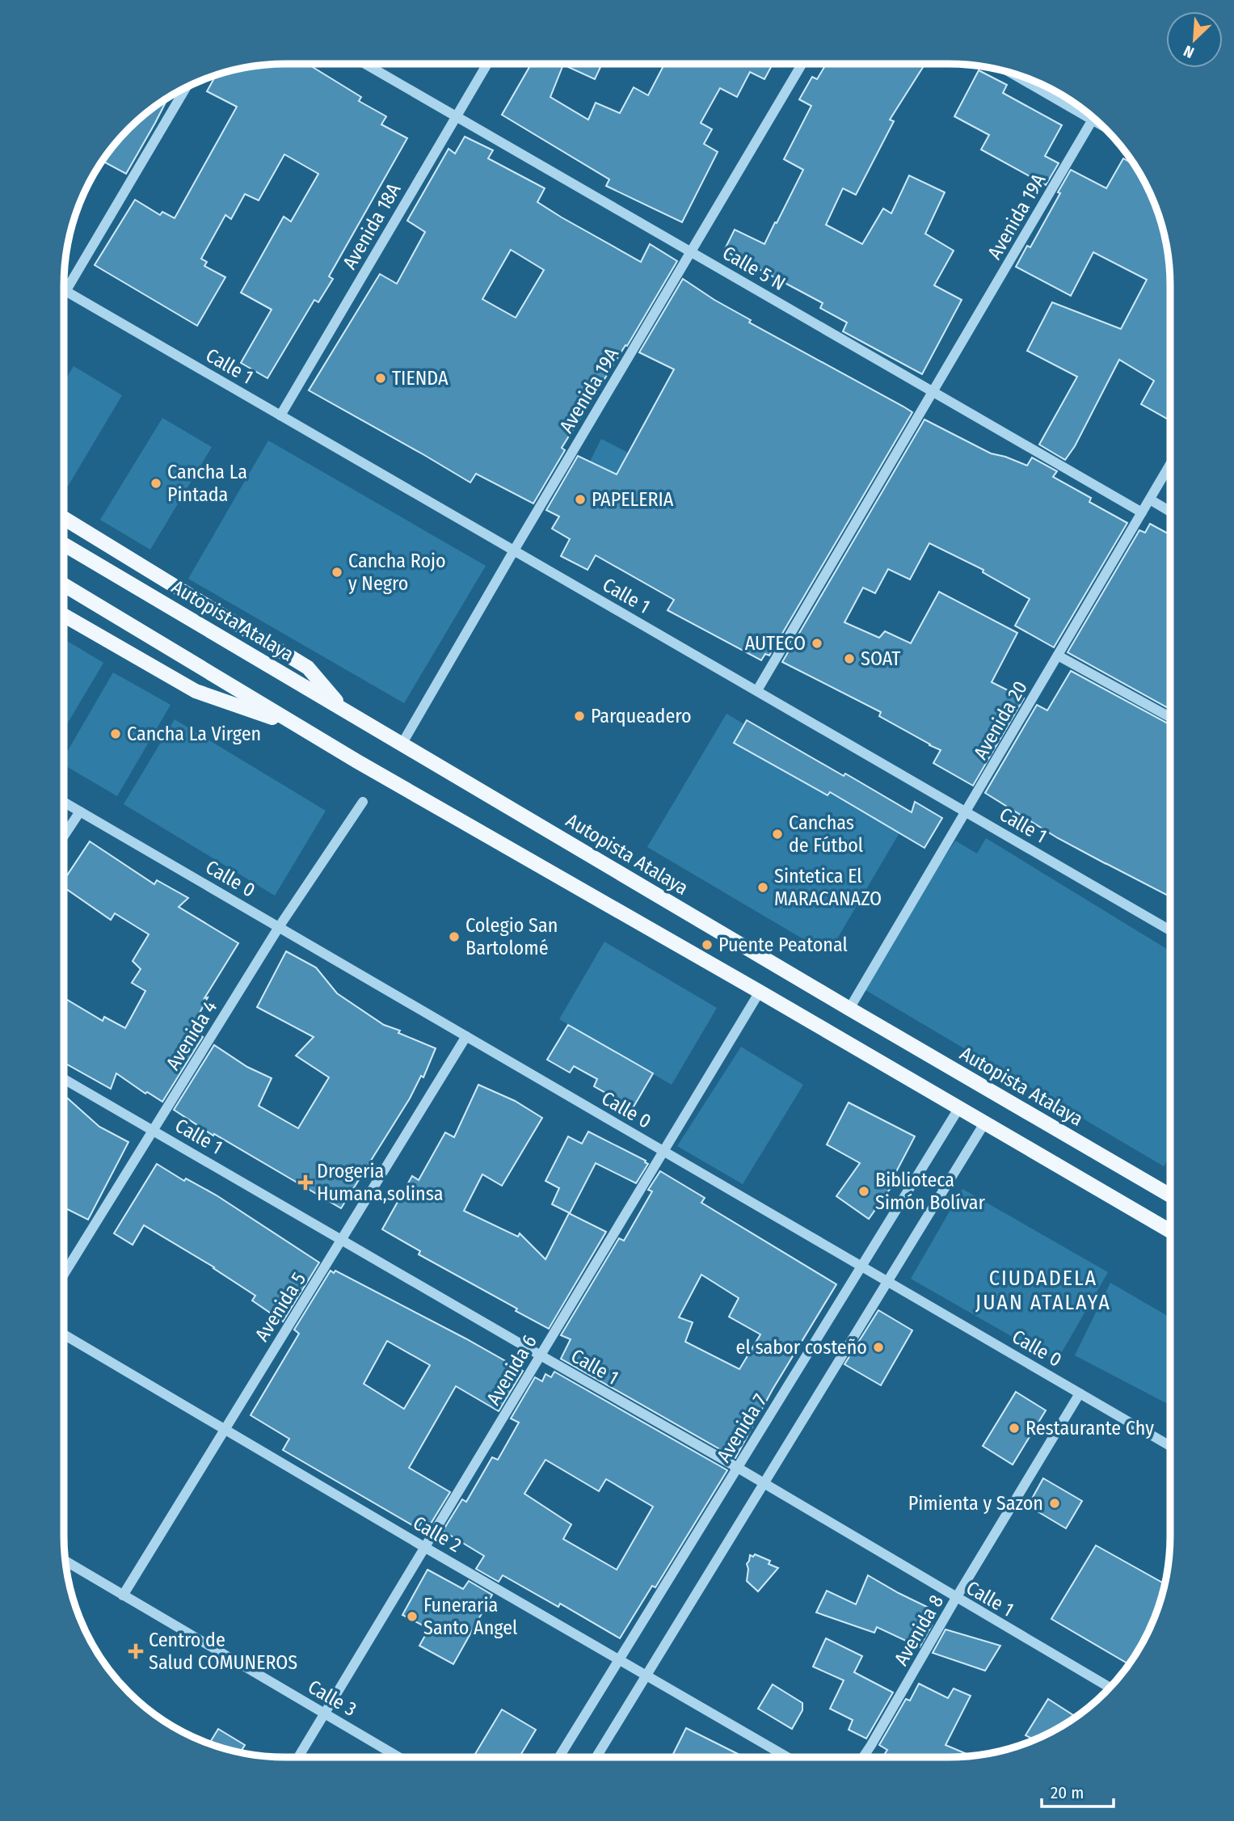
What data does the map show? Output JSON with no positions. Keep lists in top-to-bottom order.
{
  "streets": {
    "main road": ["Autopista Atalaya"],
    "street": [
      "Avenida 19A",
      "Avenida 18A",
      "Calle 5 N",
      "Calle 1",
      "Avenida 20",
      "Calle 0",
      "Avenida 4",
      "Avenida 5",
      "Avenida 6",
      "Avenida 7",
      "Calle 2",
      "Avenida 8",
      "Calle 3"
    ]
  },
  "crossings": [
    ["Avenida 19A", "Calle 5 N"],
    ["Avenida 19A", "Calle 1"],
    ["Avenida 19A", "Autopista Atalaya"],
    ["Avenida 18A", "Calle 5 N"],
    ["Avenida 18A", "Calle 1"],
    ["Calle 5 N", "Avenida 20"],
    ["Calle 1", "Avenida 20"],
    ["Calle 1", "Avenida 4"],
    ["Calle 1", "Avenida 5"],
    ["Calle 1", "Avenida 6"],
    ["Calle 1", "Avenida 7"],
    ["Calle 1", "Avenida 8"],
    ["Autopista Atalaya", "Avenida 20"],
    ["Calle 0", "Avenida 4"],
    ["Calle 0", "Avenida 5"],
    ["Calle 0", "Avenida 6"],
    ["Calle 0", "Avenida 7"],
    ["Calle 0", "Avenida 8"],
    ["Avenida 5", "Calle 2"],
    ["Avenida 5", "Calle 3"],
    ["Avenida 6", "Calle 2"],
    ["Avenida 6", "Calle 3"],
    ["Avenida 7", "Calle 2"]
  ],
  "districts": ["CIUDADELA JUAN ATALAYA"],
  "places": {
    "other": [
      "TIENDA",
      "Cancha La Pintada",
      "PAPELERIA",
      "Cancha Rojo y Negro",
      "AUTECO",
      "SOAT",
      "Parqueadero",
      "Cancha La Virgen",
      "Canchas de Fútbol",
      "Sintetica El MARACANAZO",
      "Colegio San Bartolomé",
      "Puente Peatonal",
      "Biblioteca Simón Bolívar",
      "el sabor costeño",
      "Restaurante Chy",
      "Pimienta y Sazon",
      "Funeraria Santo Angel"
    ],
    "health": ["Drogeria Humana,solinsa", "Centro de Salud COMUNEROS"]
  },
  "scale_bar": "20 m",
  "north": "bottom left"
}
